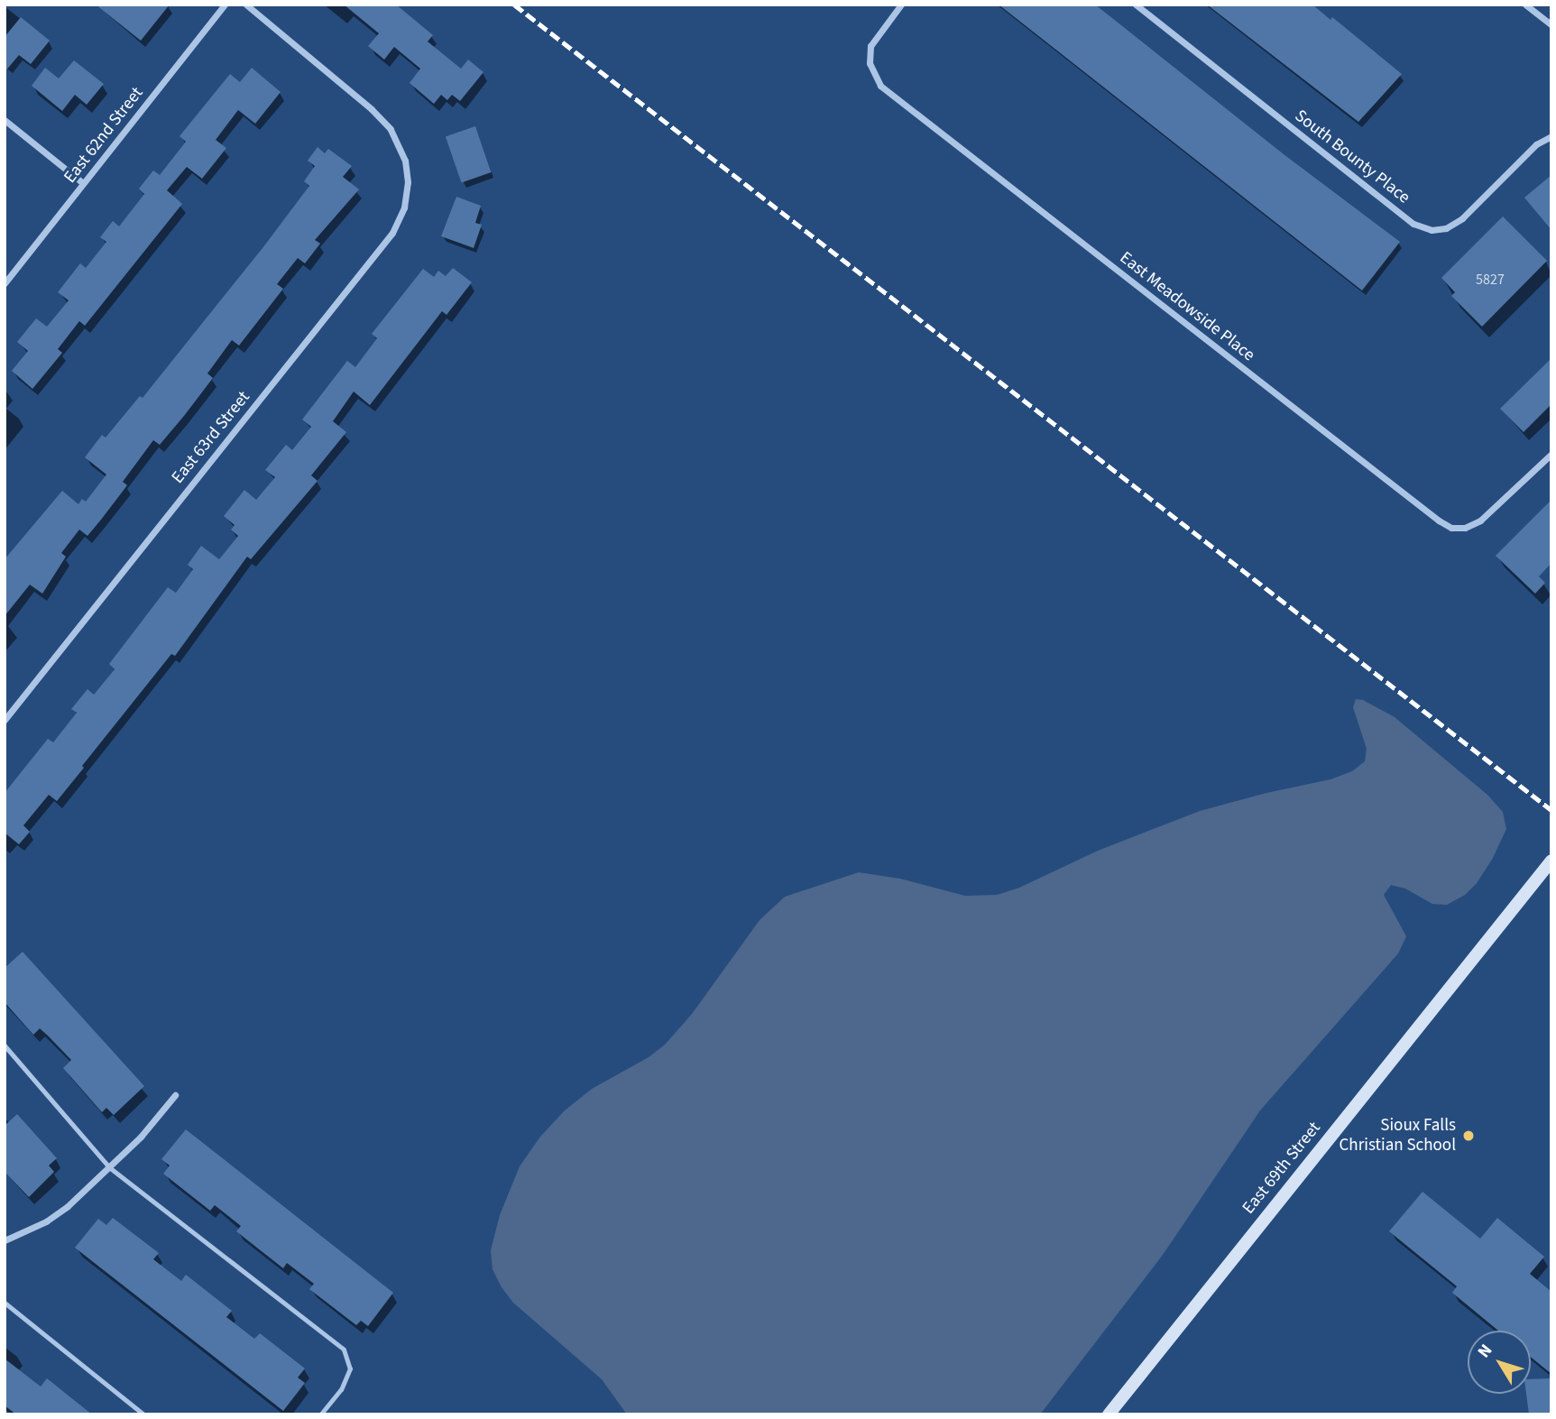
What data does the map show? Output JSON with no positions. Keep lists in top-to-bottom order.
{
  "streets": {
    "main road": ["East 69th Street"],
    "street": [
      "East 62nd Street",
      "South Bounty Place",
      "East Meadowside Place",
      "East 63rd Street"
    ]
  },
  "places": ["Sioux Falls Christian School"],
  "house_numbers": ["5827"],
  "north": "top left"
}
